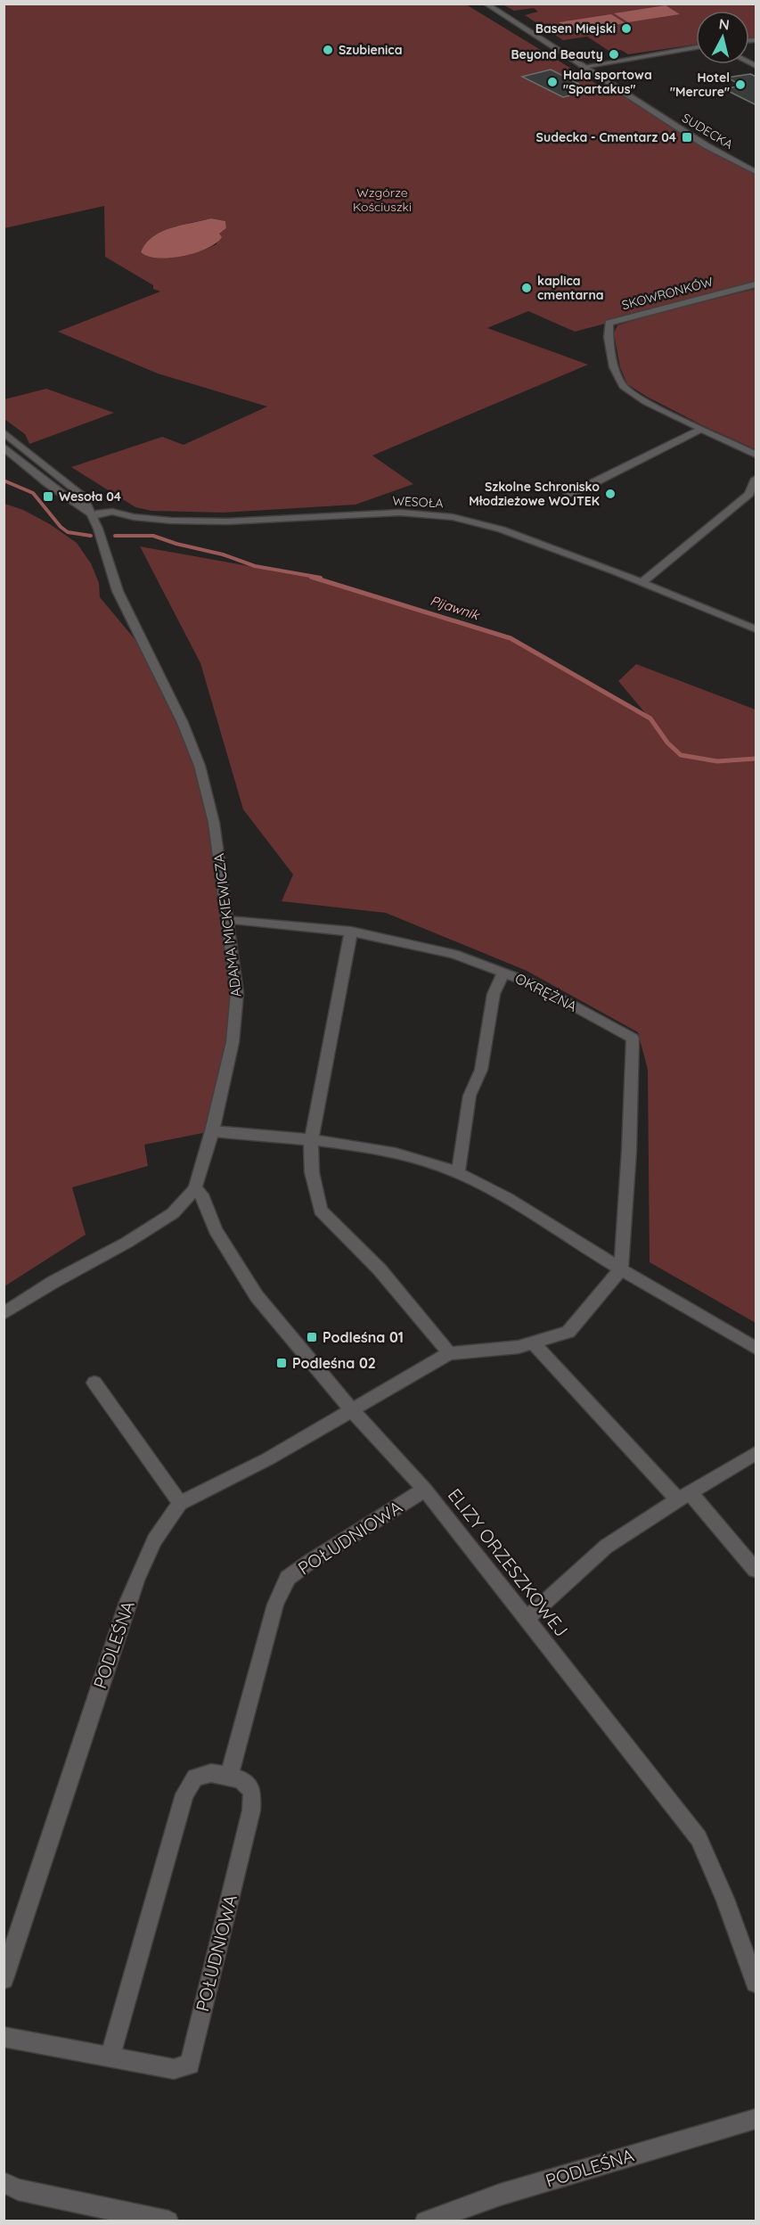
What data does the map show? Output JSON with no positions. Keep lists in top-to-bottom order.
{
  "streets": {
    "street": [
      "SUDECKA",
      "SKOWRONKÓW",
      "WESOŁA",
      "ADAMA MICKIEWICZA",
      "OKRĘŻNA",
      "POŁUDNIOWA",
      "ELIZY ORZESZKOWEJ",
      "PODLEŚNA"
    ]
  },
  "crossings": [
    ["WESOŁA", "ADAMA MICKIEWICZA"],
    ["ADAMA MICKIEWICZA", "OKRĘŻNA"],
    ["ADAMA MICKIEWICZA", "ELIZY ORZESZKOWEJ"],
    ["POŁUDNIOWA", "ELIZY ORZESZKOWEJ"],
    ["ELIZY ORZESZKOWEJ", "PODLEŚNA"]
  ],
  "water": ["Pijawnik"],
  "parks": ["Wzgórze Kościuszki"],
  "places": {
    "other": [
      "Basen Miejski",
      "Szubienica",
      "Beyond Beauty",
      "Hala sportowa \"Spartakus\"",
      "Hotel \"Mercure\"",
      "kaplica cmentarna",
      "Szkolne Schronisko Młodzieżowe WOJTEK"
    ],
    "transit": [
      "Sudecka - Cmentarz 04",
      "Wesoła 04",
      "Podleśna 01",
      "Podleśna 02"
    ]
  },
  "north": "top"
}
